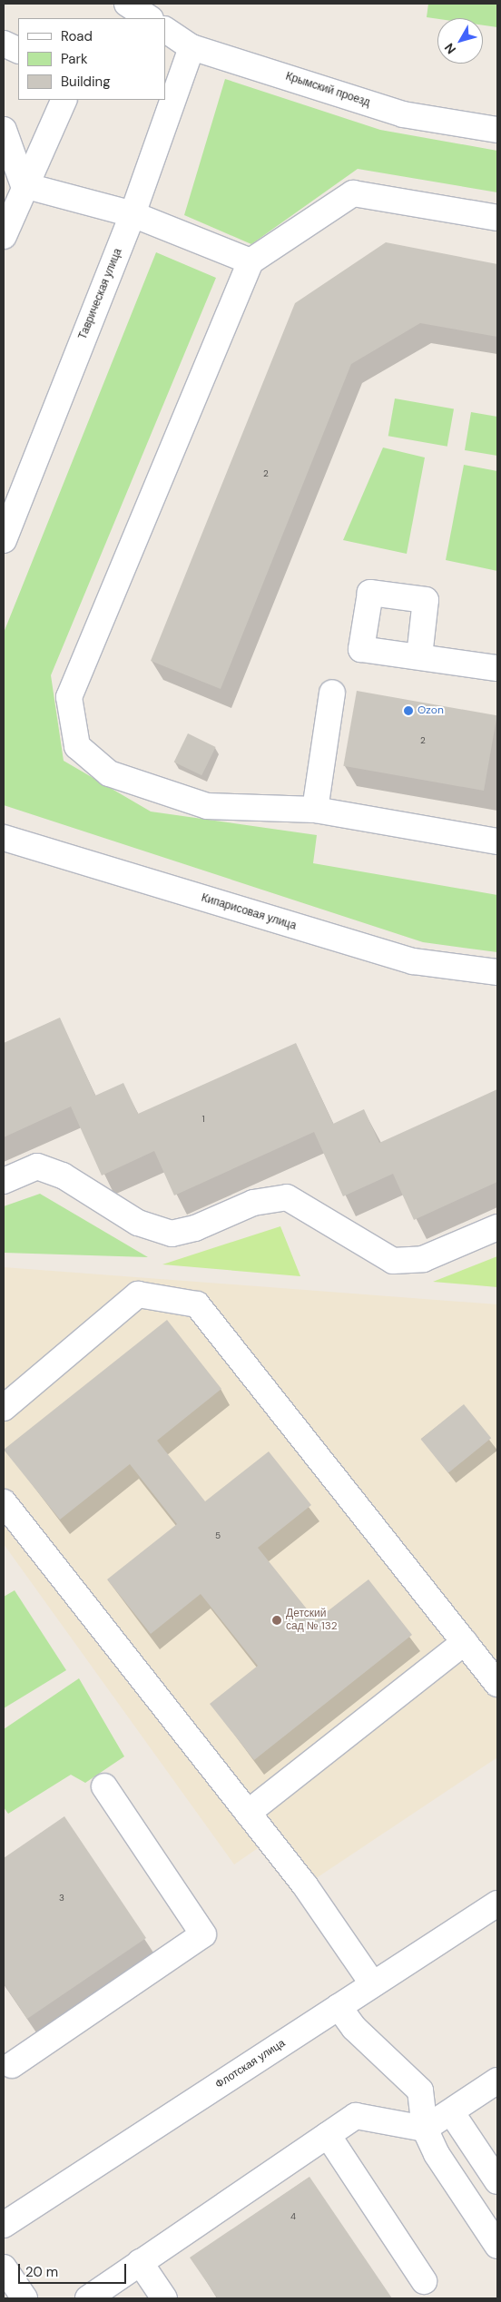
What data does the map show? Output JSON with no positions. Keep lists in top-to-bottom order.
{
  "streets": {
    "street": [
      "Крымский проезд",
      "Таврическая улица",
      "Кипарисовая улица",
      "Флотская улица"
    ]
  },
  "crossings": [
    ["Крымский проезд", "Таврическая улица"]
  ],
  "places": ["Ozon", "Детский сад № 132"],
  "house_numbers": [
    "2",
    "2",
    "1",
    "5",
    "3",
    "4"
  ],
  "legend": ["Road", "Park", "Building"],
  "scale_bar": "20 m",
  "north": "bottom left"
}
